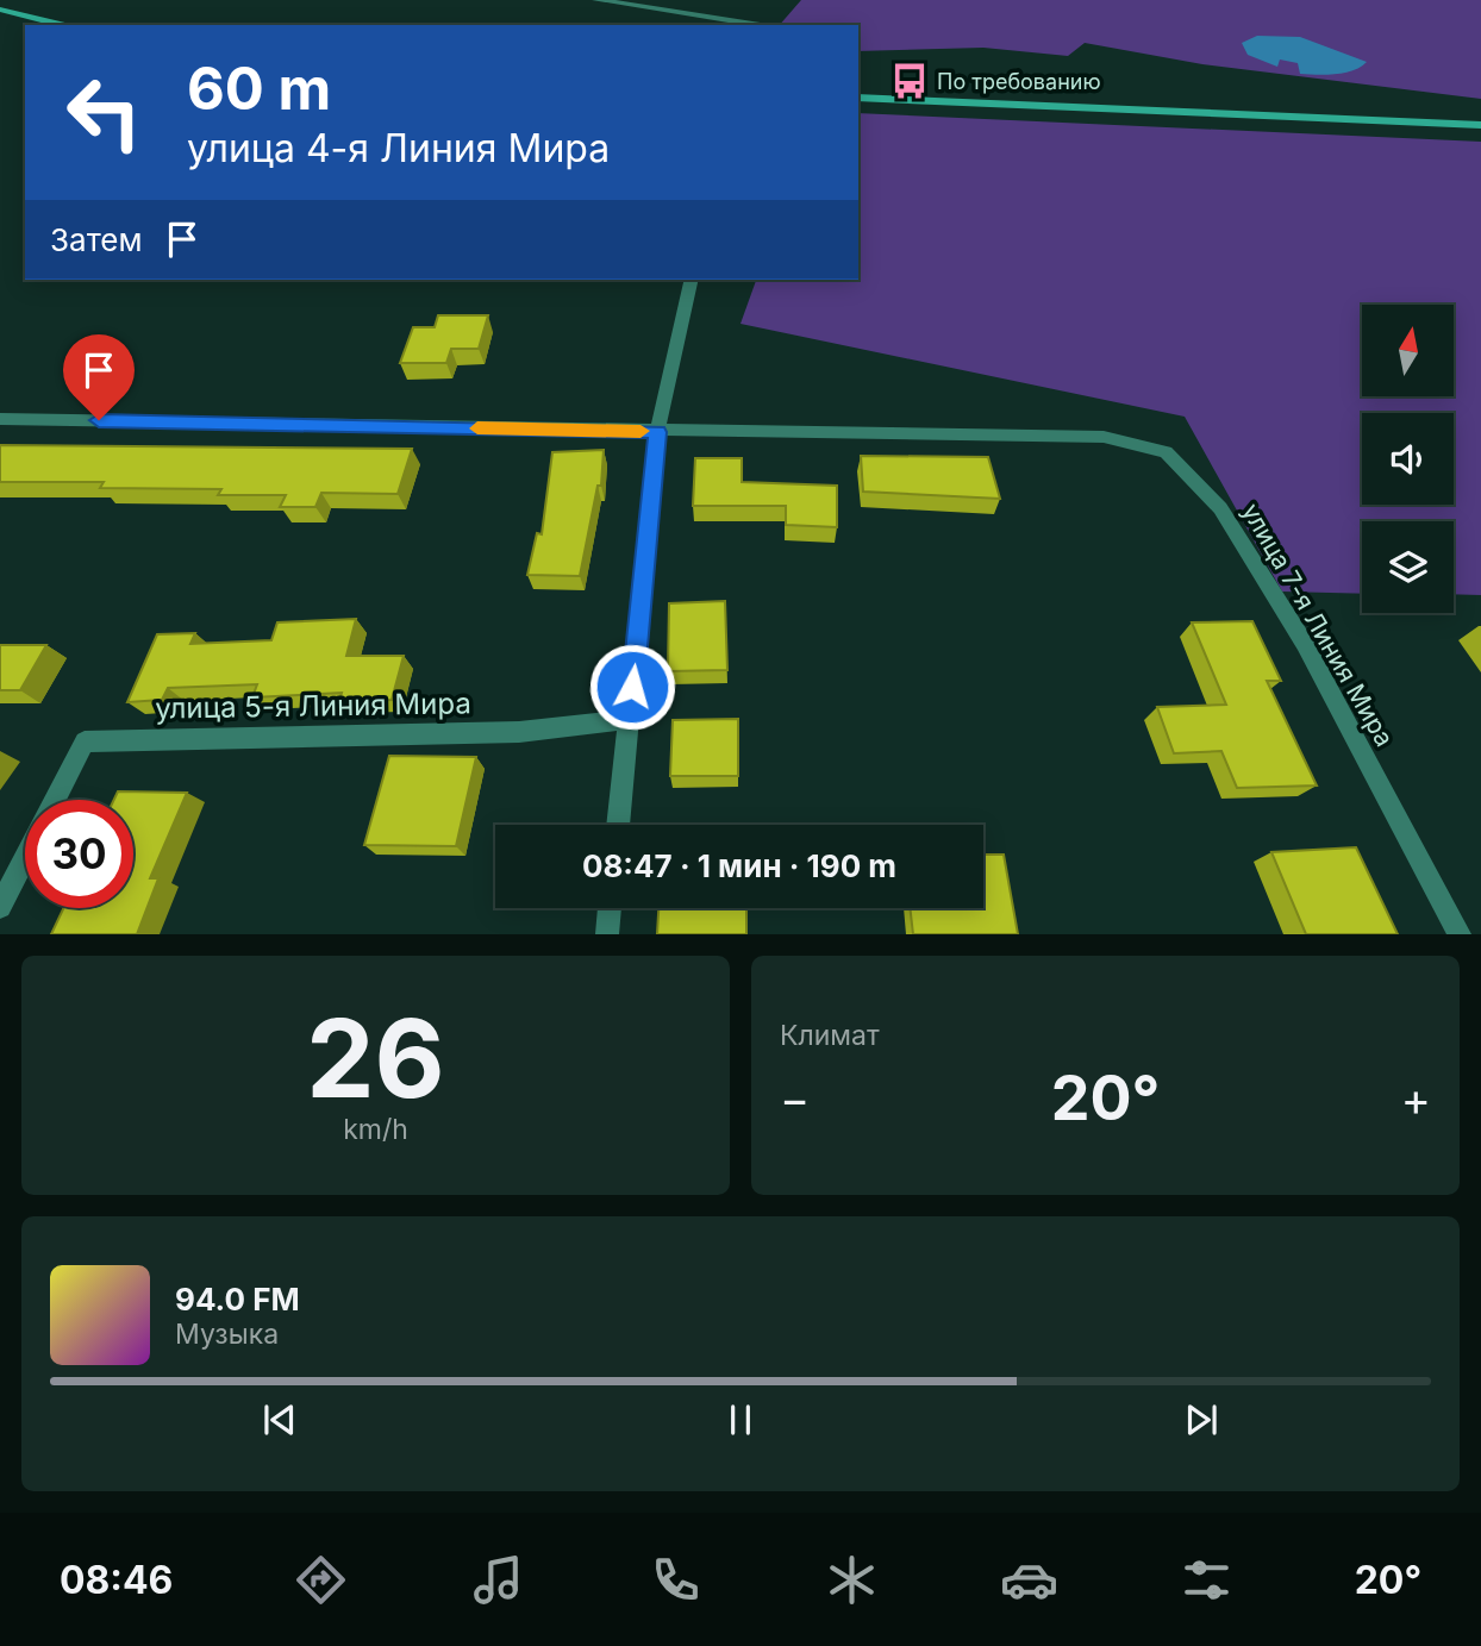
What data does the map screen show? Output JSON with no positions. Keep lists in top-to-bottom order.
{
  "streets": {
    "street": ["улица 7-я Линия Мира", "улица 5-я Линия Мира"]
  },
  "places": {
    "bus stop": ["По требованию"]
  },
  "north": "top",
  "page": {
    "turn": ["60 m", "улица 4-я Линия Мира"],
    "then": "Затем",
    "limit": "30",
    "trip": "08:47 · 1 мин · 190 m",
    "tile": [
      ["26", "km/h"],
      "Климат"
    ],
    "heat": ["−", "20°", "+"],
    "song": ["94.0 FM", "Музыка"],
    "tabs": ["08:46", "20°"]
  }
}
